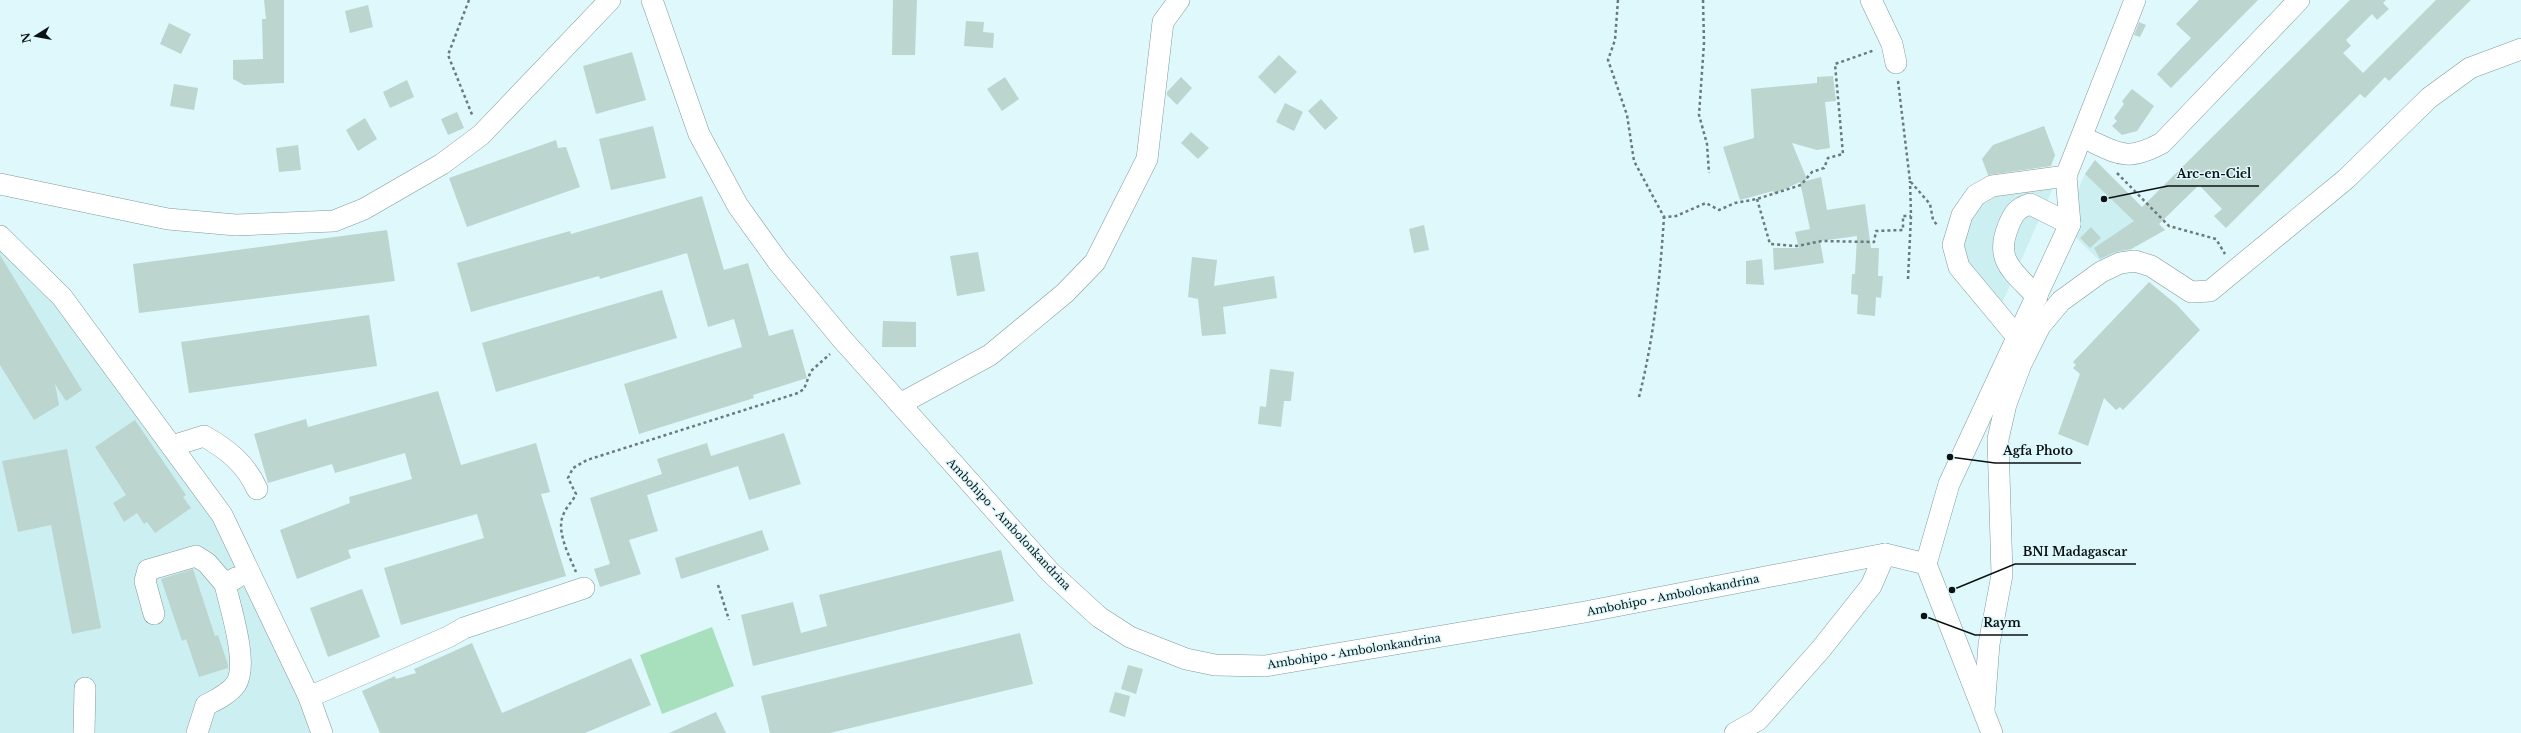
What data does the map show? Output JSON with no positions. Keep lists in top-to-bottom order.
{
  "streets": {
    "street": ["Ambohipo - Ambolonkandrina"]
  },
  "places": [
    "Arc-en-Ciel",
    "Agfa Photo",
    "BNI Madagascar",
    "Raym"
  ],
  "north": "left"
}
